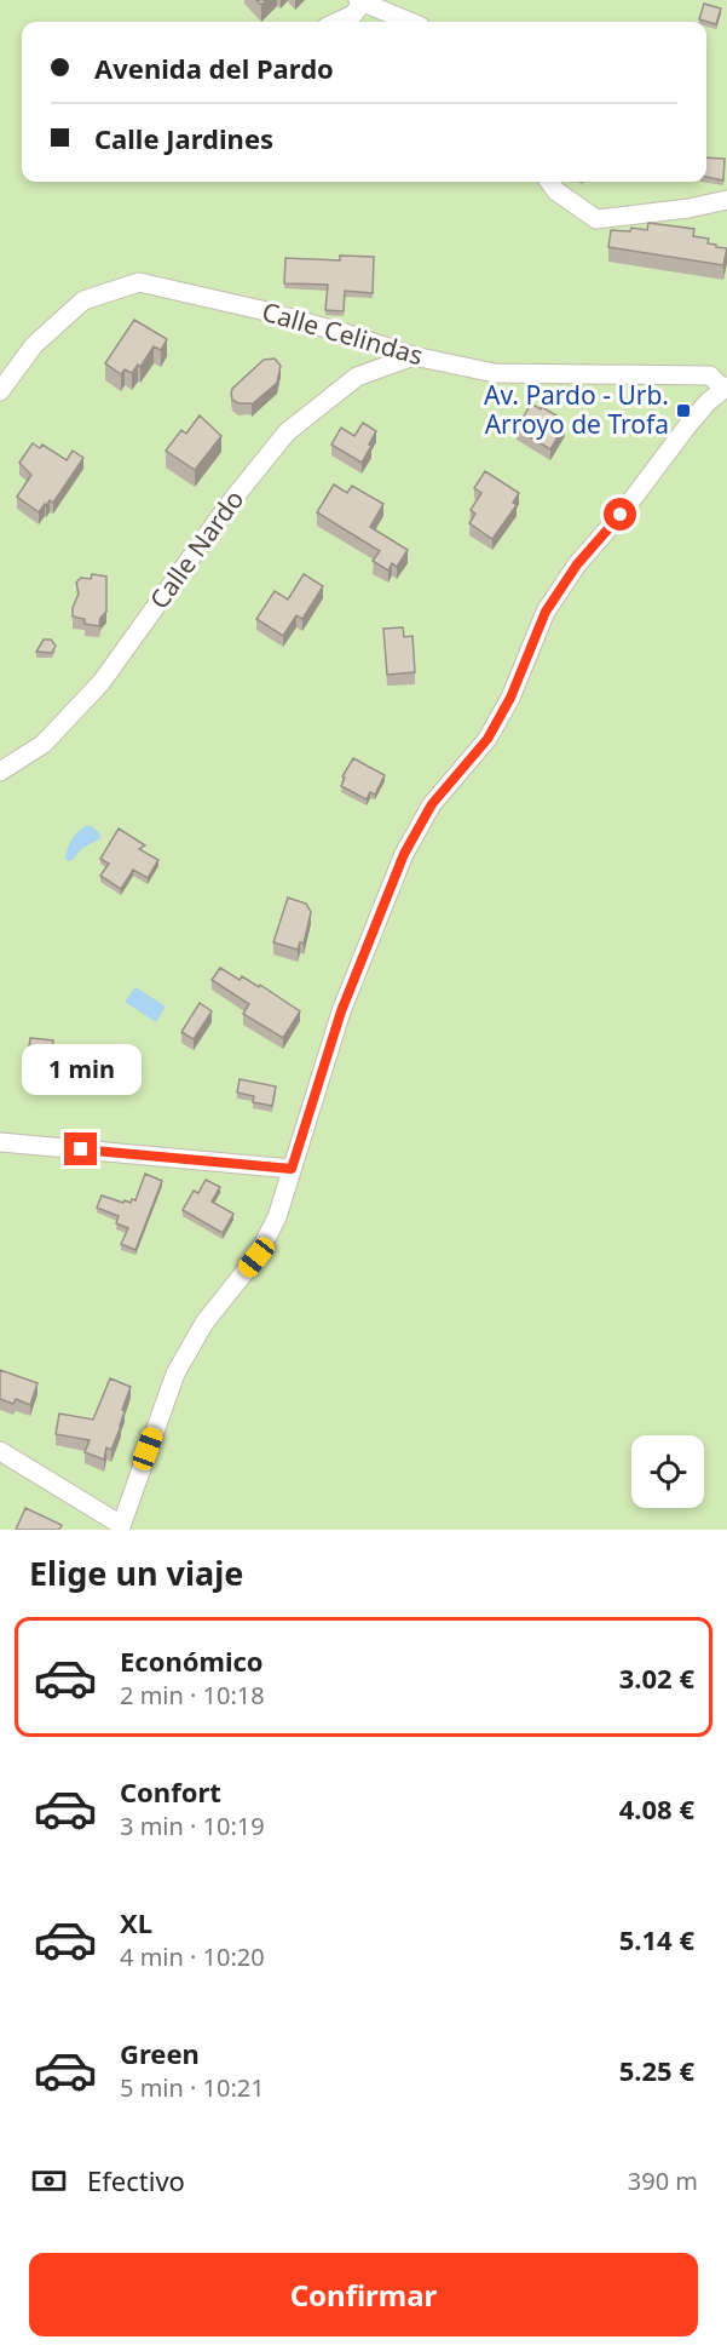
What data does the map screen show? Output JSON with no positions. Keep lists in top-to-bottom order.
{
  "streets": {
    "street": ["Calle Celindas", "Calle Nardo"]
  },
  "crossings": [
    ["Calle Celindas", "Calle Nardo"]
  ],
  "places": {
    "transit": ["Av. Pardo - Urb. Arroyo de Trofa"]
  },
  "page": {
    "banner": ["Avenida del Pardo", "Calle Jardines"],
    "bubble": "1 min",
    "heading": "Elige un viaje",
    "list": [
      {
        "name": "Económico",
        "note": "2 min · 10:18",
        "value": "3.02 €"
      },
      {
        "name": "Confort",
        "note": "3 min · 10:19",
        "value": "4.08 €"
      },
      {
        "name": "XL",
        "note": "4 min · 10:20",
        "value": "5.14 €"
      },
      {
        "name": "Green",
        "note": "5 min · 10:21",
        "value": "5.25 €"
      }
    ],
    "pay": ["Efectivo", "390 m"],
    "buttons": "Confirmar"
  }
}
